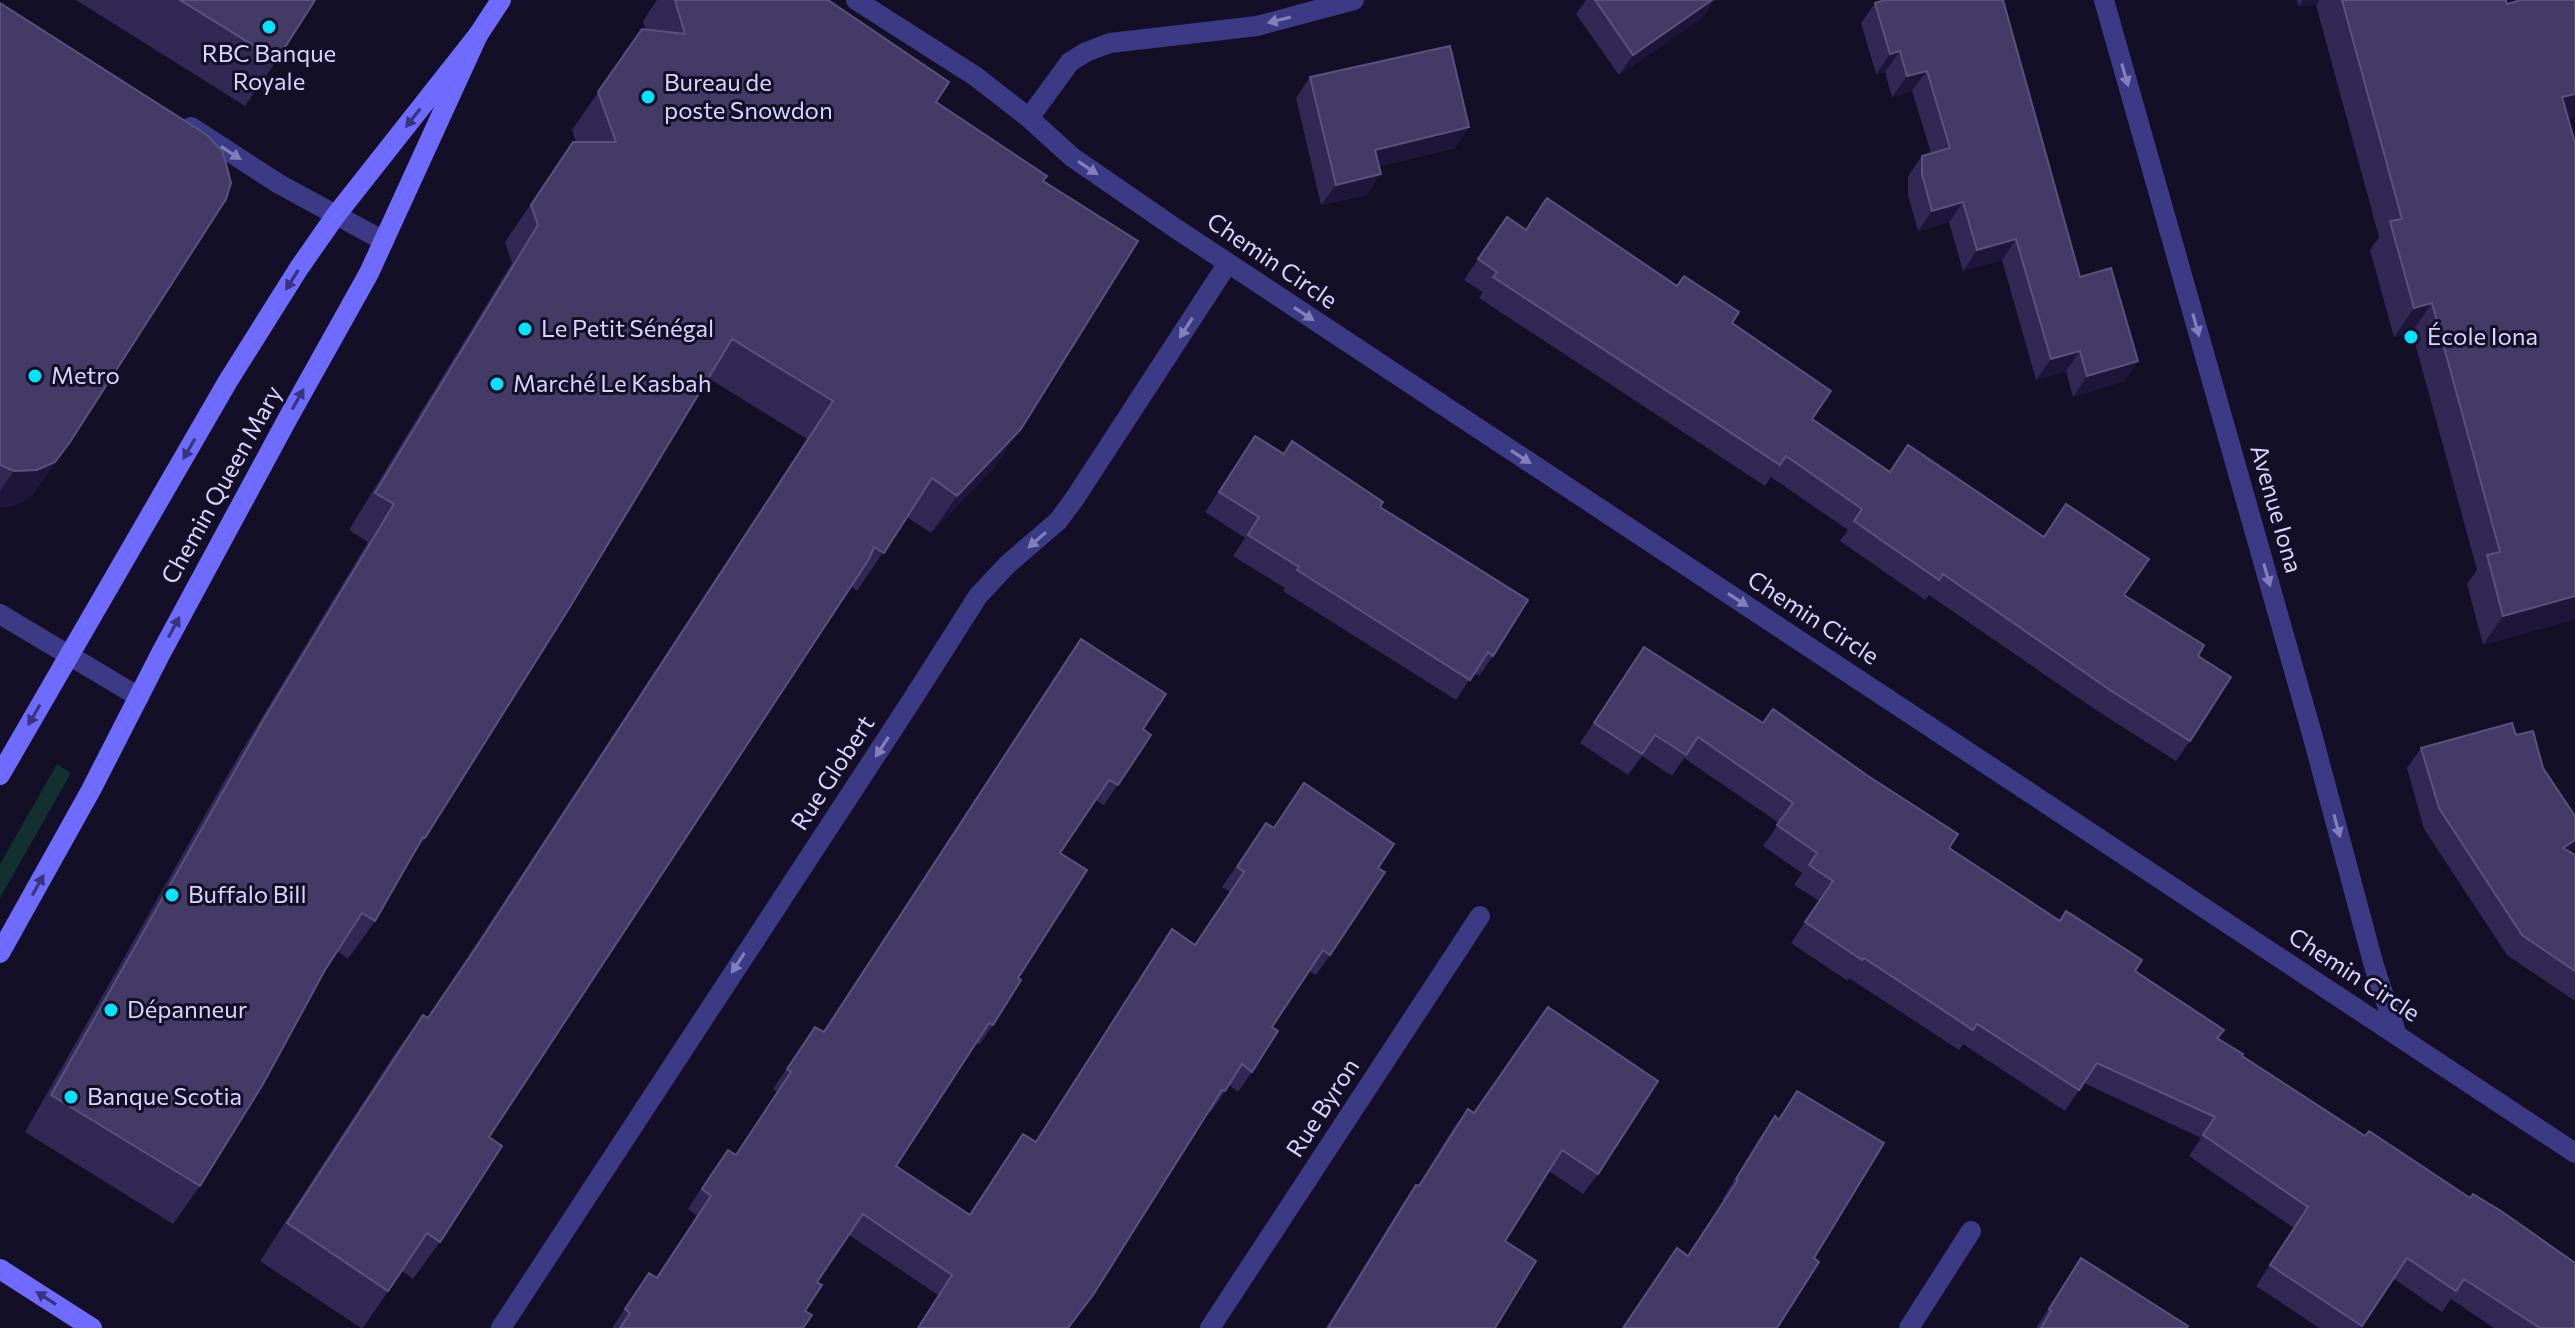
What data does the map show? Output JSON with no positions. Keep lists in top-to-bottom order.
{
  "streets": {
    "street": [
      "Chemin Circle",
      "Chemin Queen Mary",
      "Avenue Iona",
      "Rue Globert",
      "Rue Byron"
    ]
  },
  "crossings": [
    ["Chemin Circle", "Avenue Iona"],
    ["Chemin Circle", "Rue Globert"]
  ],
  "one_way": ["Chemin Circle", "Avenue Iona", "Rue Globert"],
  "places": [
    "RBC Banque Royale",
    "Bureau de poste Snowdon",
    "Le Petit Sénégal",
    "École Iona",
    "Metro",
    "Marché Le Kasbah",
    "Buffalo Bill",
    "Dépanneur",
    "Banque Scotia"
  ]
}
